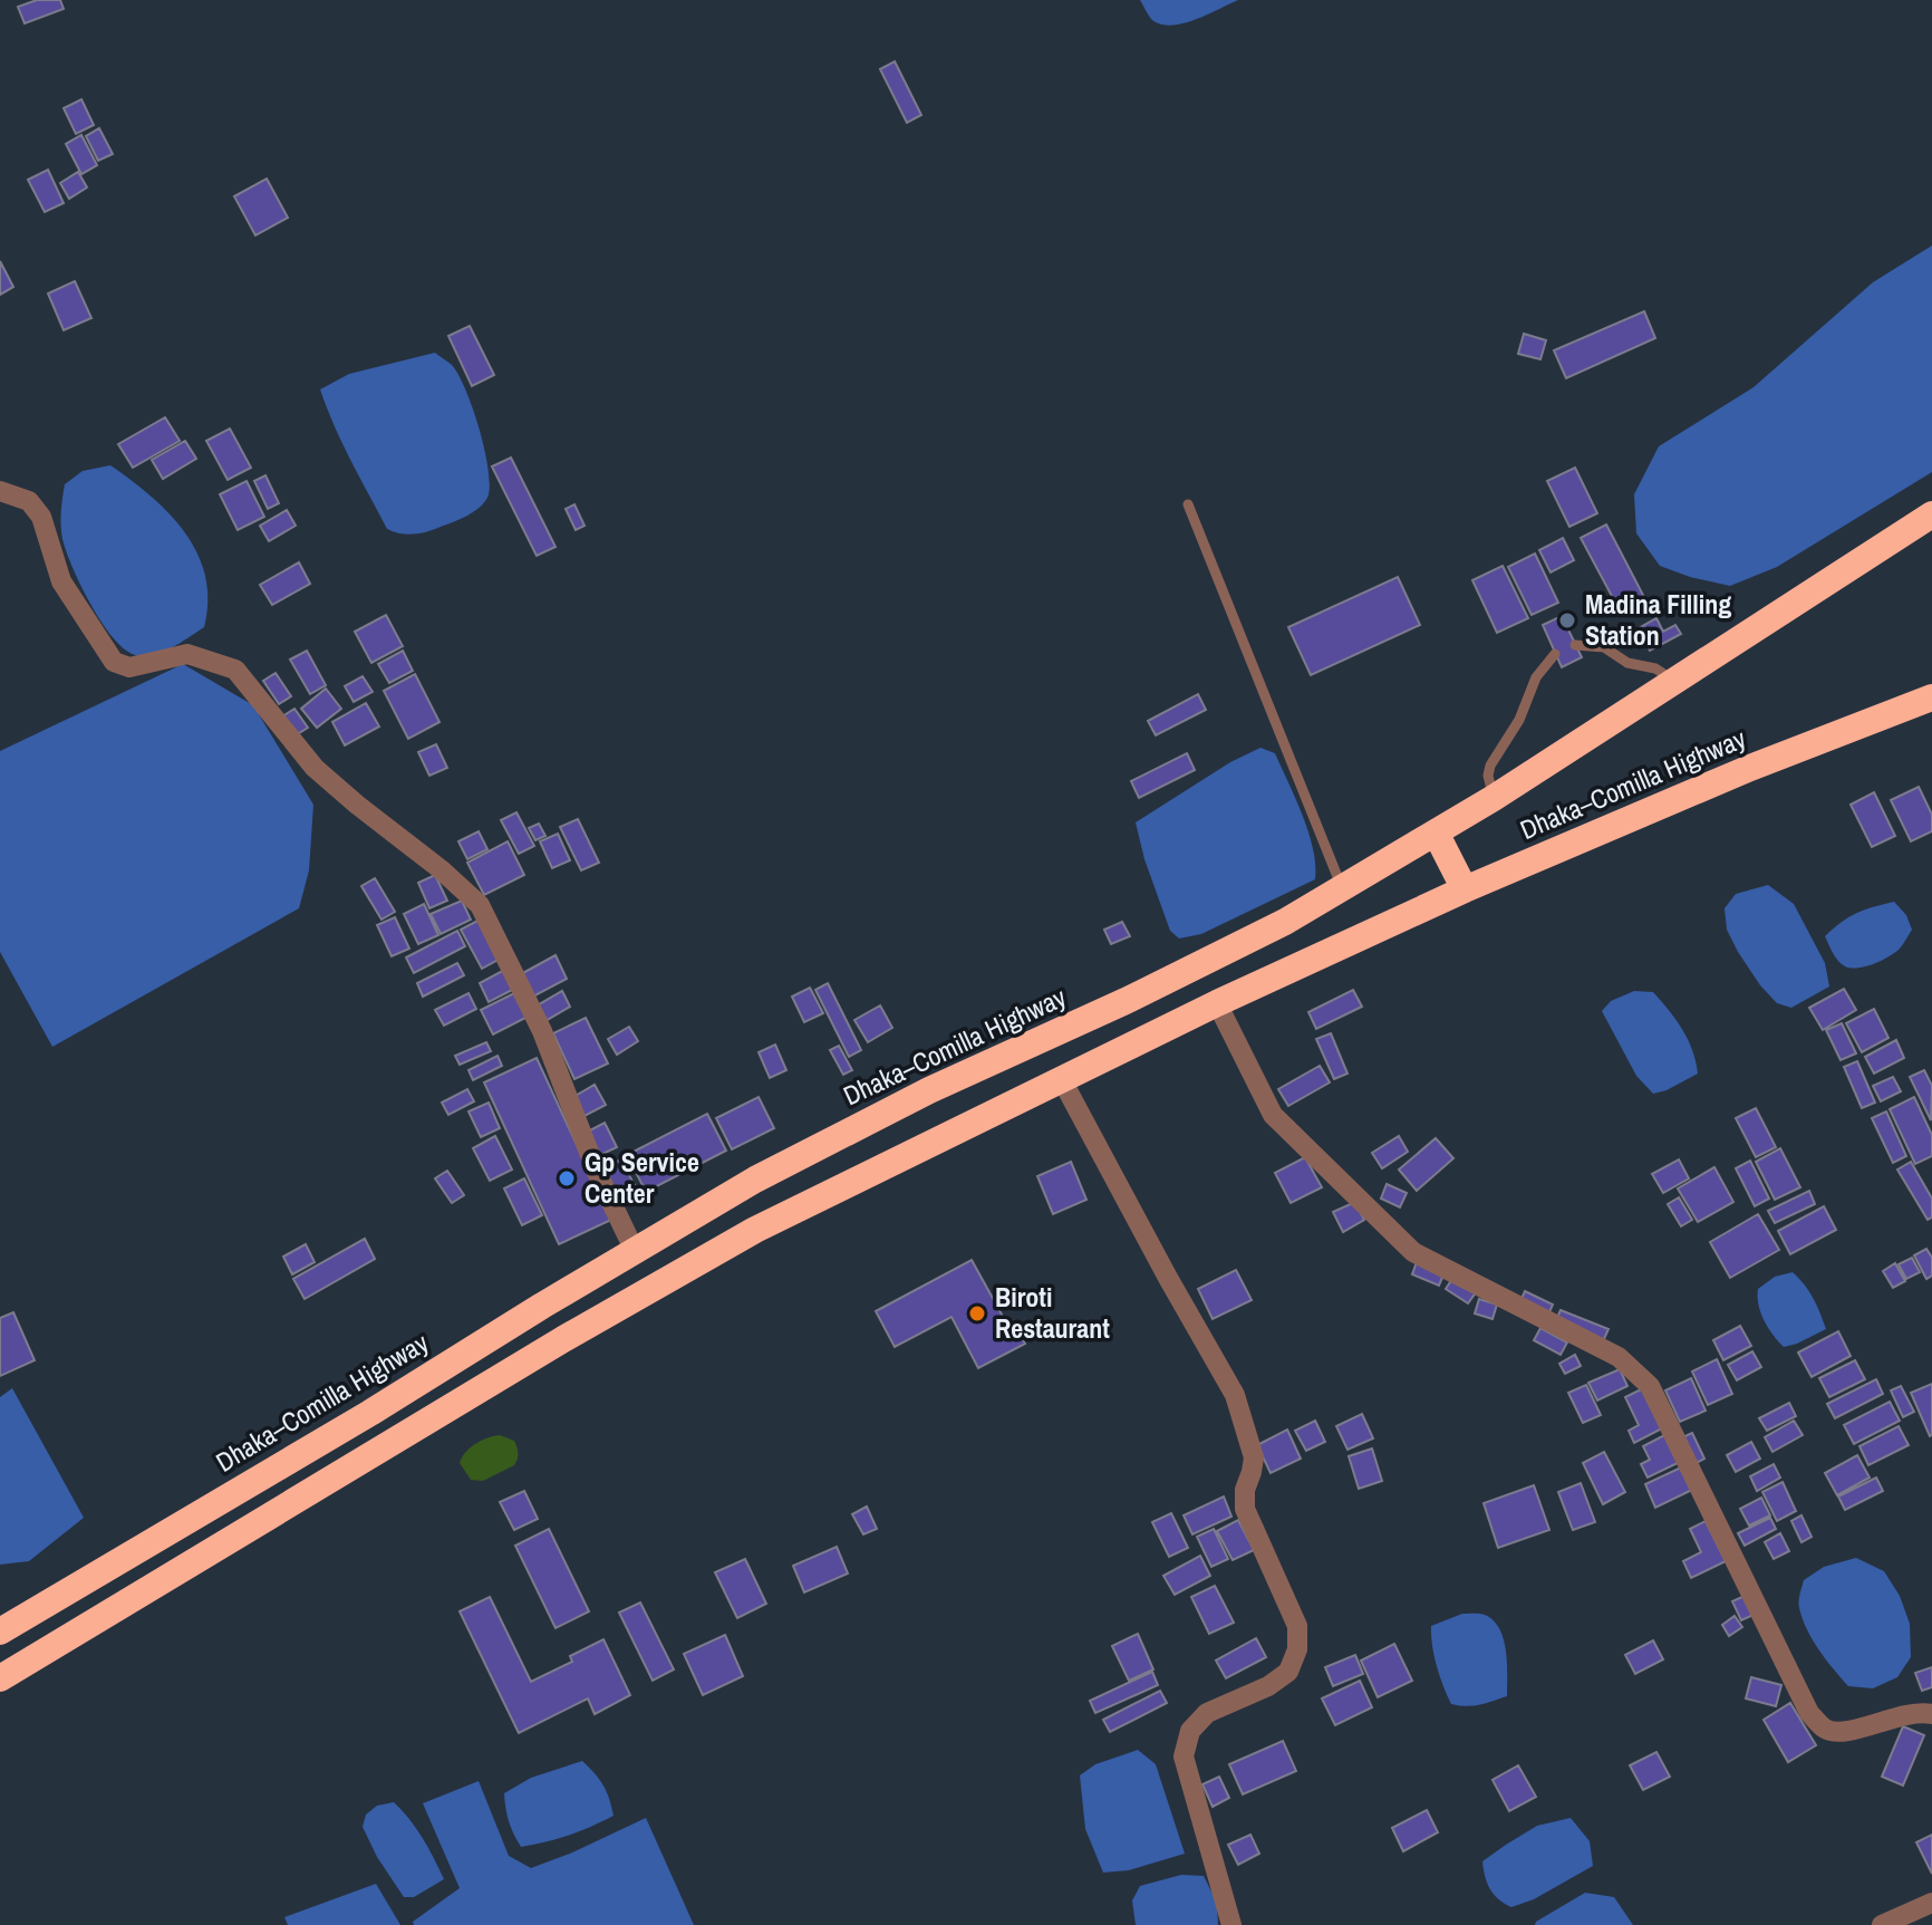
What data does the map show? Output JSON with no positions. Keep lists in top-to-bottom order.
{
  "streets": {
    "highway": ["Dhaka–Comilla Highway"]
  },
  "places": ["Madina Filling Station", "Gp Service Center", "Biroti Restaurant"]
}
